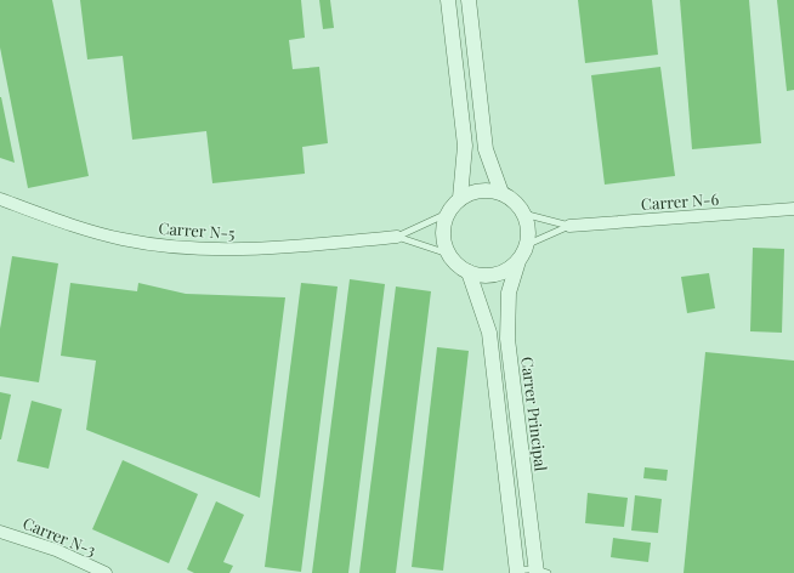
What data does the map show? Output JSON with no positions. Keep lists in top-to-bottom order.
{
  "streets": {
    "street": [
      "Carrer N-6",
      "Carrer N-5",
      "Carrer Principal",
      "Carrer N-3"
    ]
  }
}
